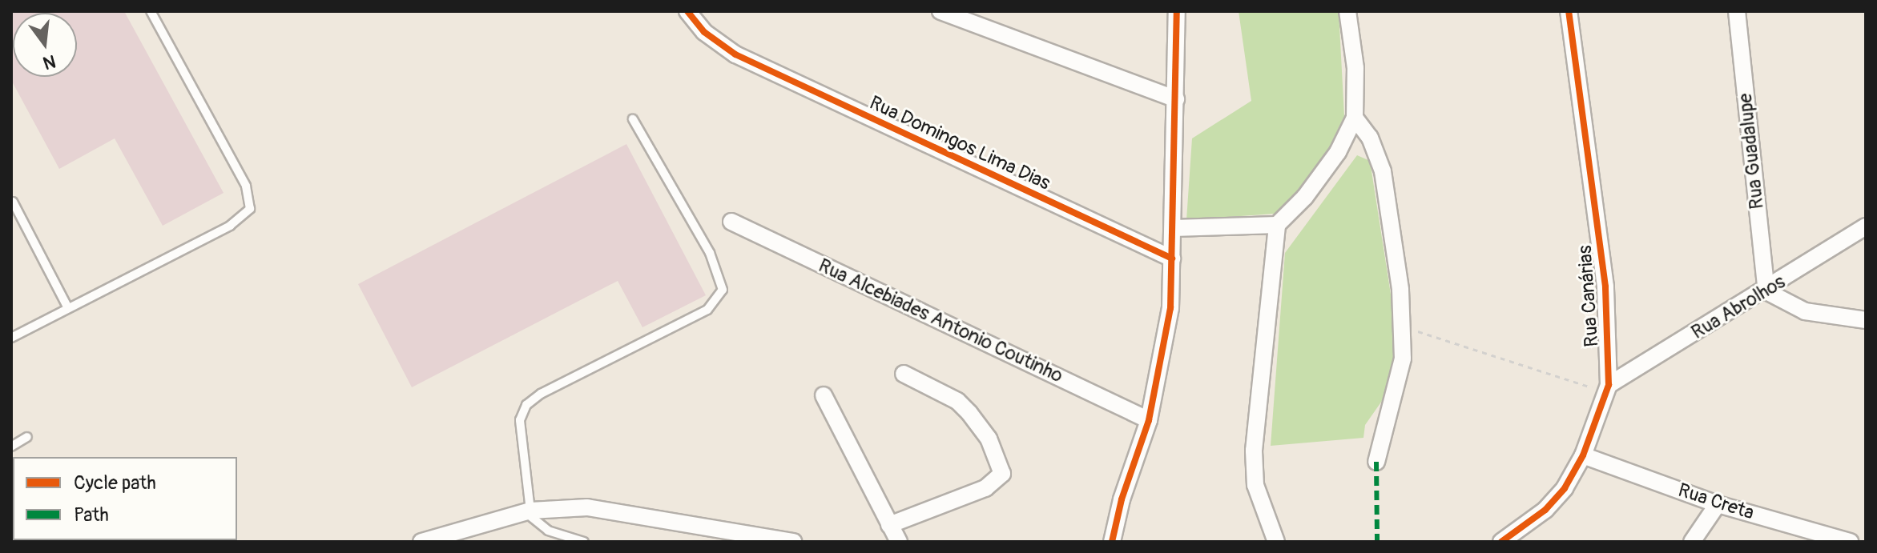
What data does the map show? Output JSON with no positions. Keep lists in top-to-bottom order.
{
  "streets": {
    "street": [
      "Rua Domingos Lima Dias",
      "Rua Guadalupe",
      "Rua Canárias",
      "Rua Abrolhos",
      "Rua Alcebiades Antonio Coutinho",
      "Rua Creta"
    ]
  },
  "crossings": [
    ["Rua Guadalupe", "Rua Abrolhos"],
    ["Rua Canárias", "Rua Abrolhos"],
    ["Rua Canárias", "Rua Creta"]
  ],
  "legend": ["Cycle path", "Path"],
  "north": "bottom"
}
